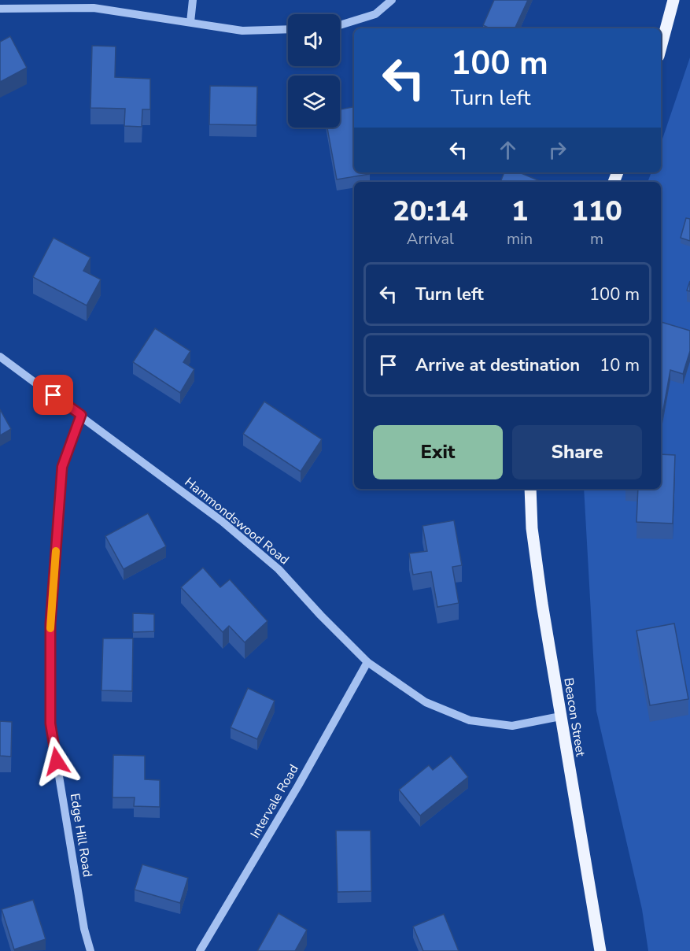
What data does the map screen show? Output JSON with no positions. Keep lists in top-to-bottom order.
{
  "streets": {
    "main road": ["Beacon Street"],
    "street": ["Hammondswood Road", "Intervale Road", "Edge Hill Road"]
  },
  "crossings": [
    ["Hammondswood Road", "Beacon Street"],
    ["Hammondswood Road", "Intervale Road"],
    ["Hammondswood Road", "Edge Hill Road"]
  ],
  "page": {
    "turn": ["100 m", "Turn left"],
    "eta": [
      "20:14",
      "Arrival",
      "1",
      "min",
      "110",
      "m"
    ],
    "list": [
      {
        "name": "Turn left",
        "value": "100 m"
      },
      {
        "name": "Arrive at destination",
        "value": "10 m"
      }
    ],
    "buttons": ["Exit", "Share"]
  }
}
